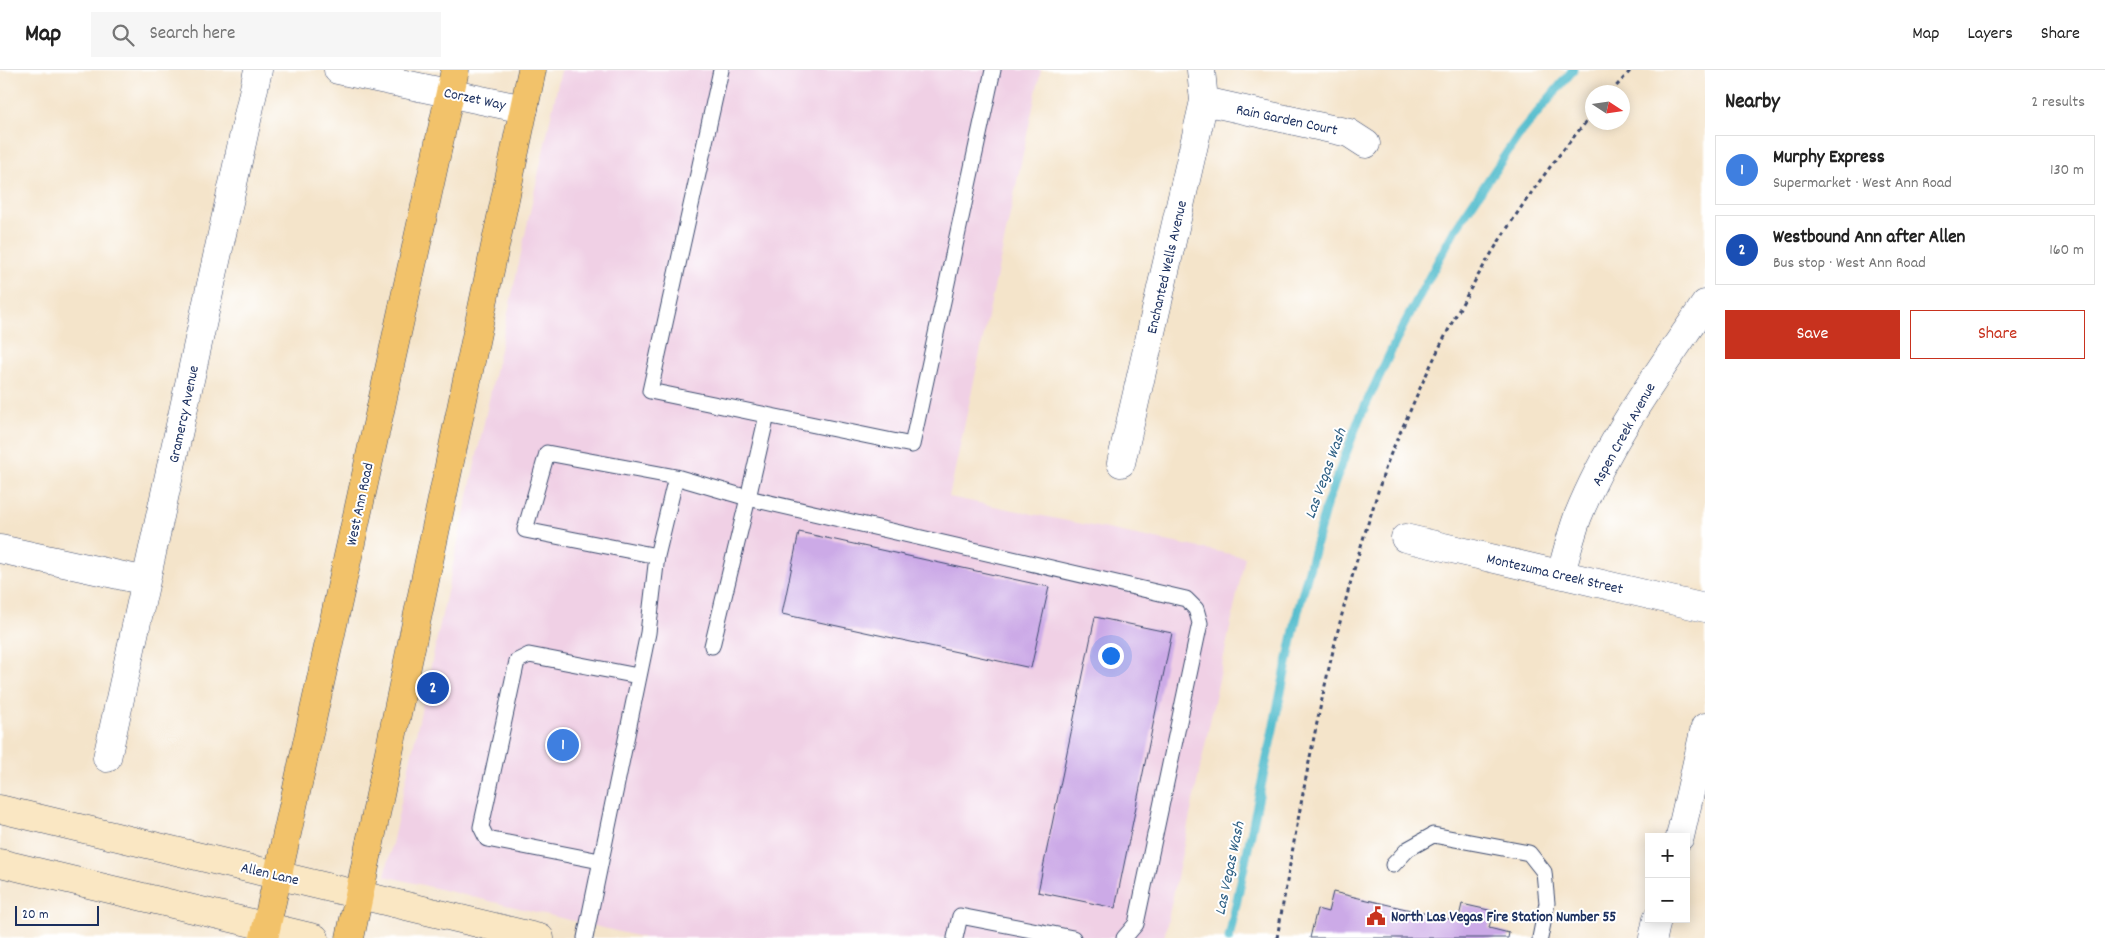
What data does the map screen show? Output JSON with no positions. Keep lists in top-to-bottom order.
{
  "streets": {
    "main road": ["West Ann Road", "Allen Lane"],
    "street": [
      "Corzet Way",
      "Rain Garden Court",
      "Enchanted Wells Avenue",
      "Gramercy Avenue",
      "Aspen Creek Avenue",
      "Montezuma Creek Street"
    ]
  },
  "crossings": [
    ["Corzet Way", "West Ann Road"],
    ["Rain Garden Court", "Enchanted Wells Avenue"],
    ["Aspen Creek Avenue", "Montezuma Creek Street"],
    ["West Ann Road", "Allen Lane"]
  ],
  "water": ["Las Vegas Wash"],
  "places": {
    "public building": ["North Las Vegas Fire Station Number 55"]
  },
  "scale_bar": "20 m",
  "north": "right",
  "page": {
    "header": "Map",
    "search": "Search here",
    "nav": ["Map", "Layers", "Share"],
    "heading": ["Nearby", "2 results"],
    "list": [
      {
        "mark": "1",
        "name": "Murphy Express",
        "note": "Supermarket · West Ann Road",
        "value": "130 m"
      },
      {
        "mark": "2",
        "name": "Westbound Ann after Allen",
        "note": "Bus stop · West Ann Road",
        "value": "160 m"
      }
    ],
    "buttons": ["Save", "Share"],
    "pins": ["2", "1"],
    "map_buttons": ["+", "−"],
    "scale": "20 m"
  }
}
